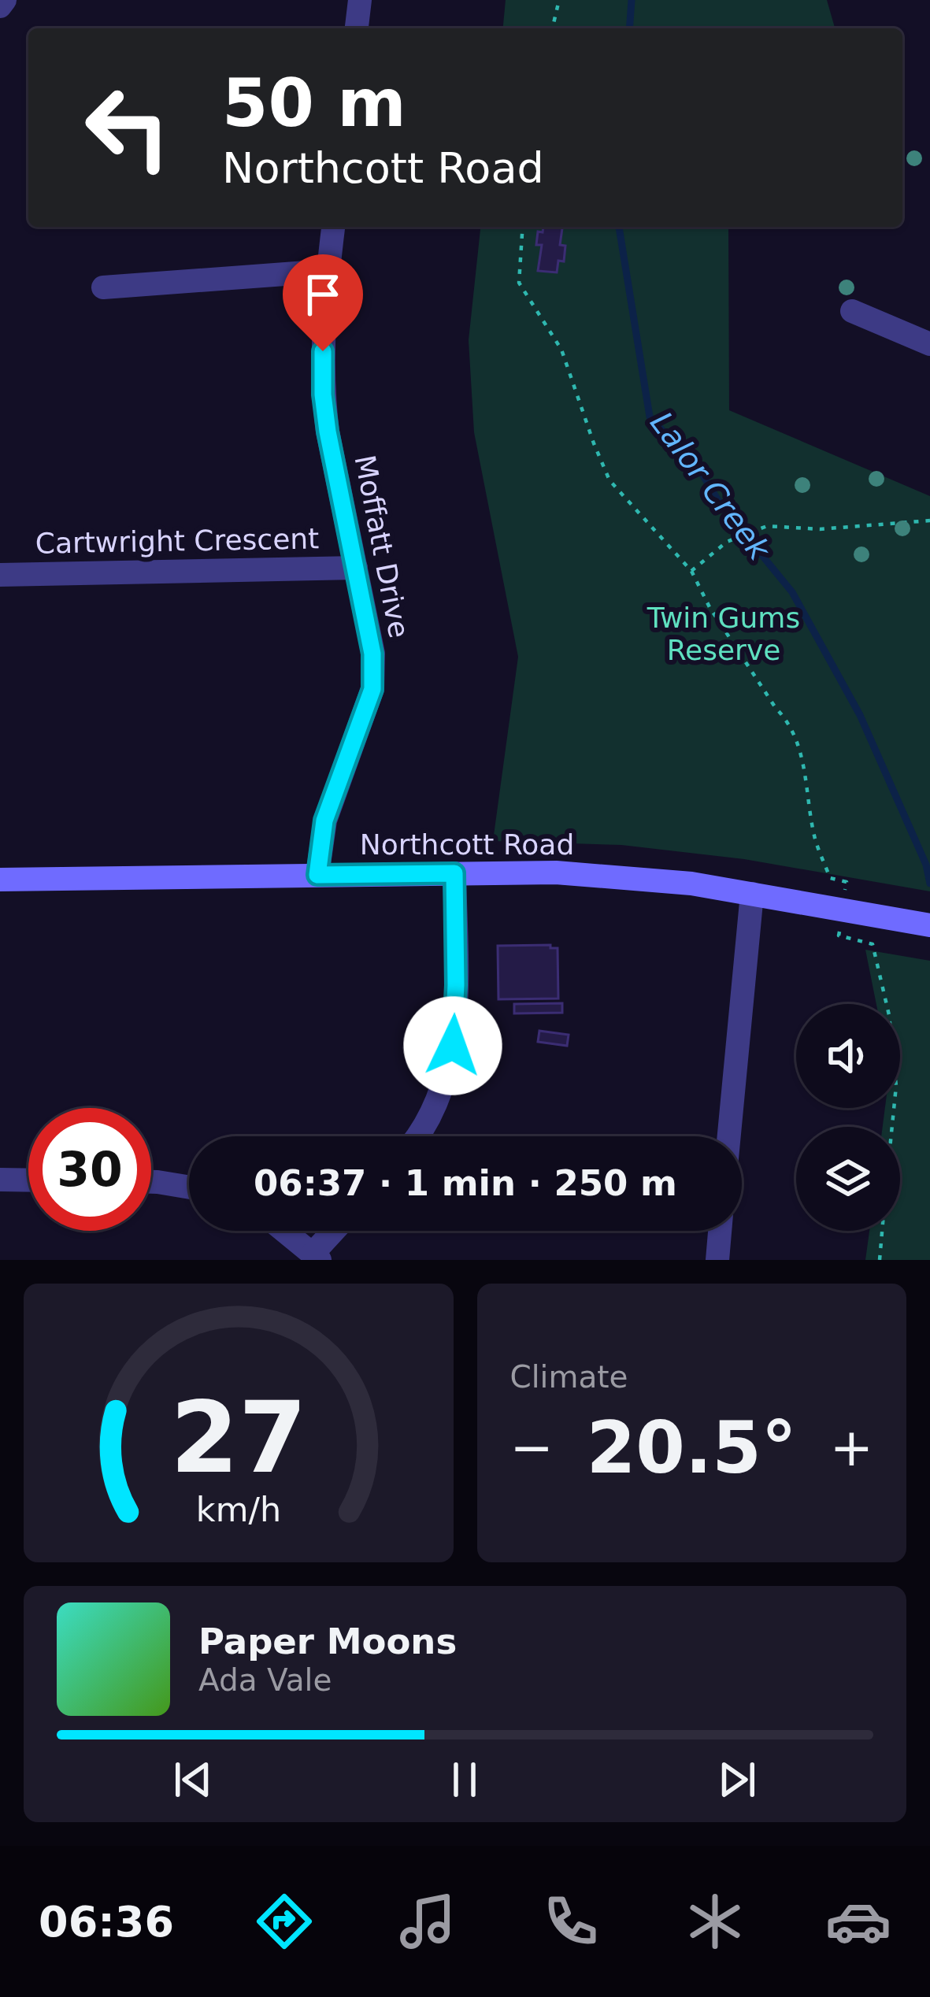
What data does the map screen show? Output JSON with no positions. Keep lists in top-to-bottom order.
{
  "streets": {
    "street": ["Cartwright Crescent", "Moffatt Drive", "Northcott Road"]
  },
  "crossings": [
    ["Cartwright Crescent", "Moffatt Drive"],
    ["Moffatt Drive", "Northcott Road"]
  ],
  "water": ["Lalor Creek"],
  "parks": ["Twin Gums Reserve"],
  "page": {
    "turn": ["50 m", "Northcott Road"],
    "limit": "30",
    "trip": "06:37 · 1 min · 250 m",
    "tile": "Climate",
    "heat": ["−", "20.5°", "+"],
    "song": ["Paper Moons", "Ada Vale"],
    "tabs": "06:36",
    "gauge": ["27", "km/h"]
  }
}
